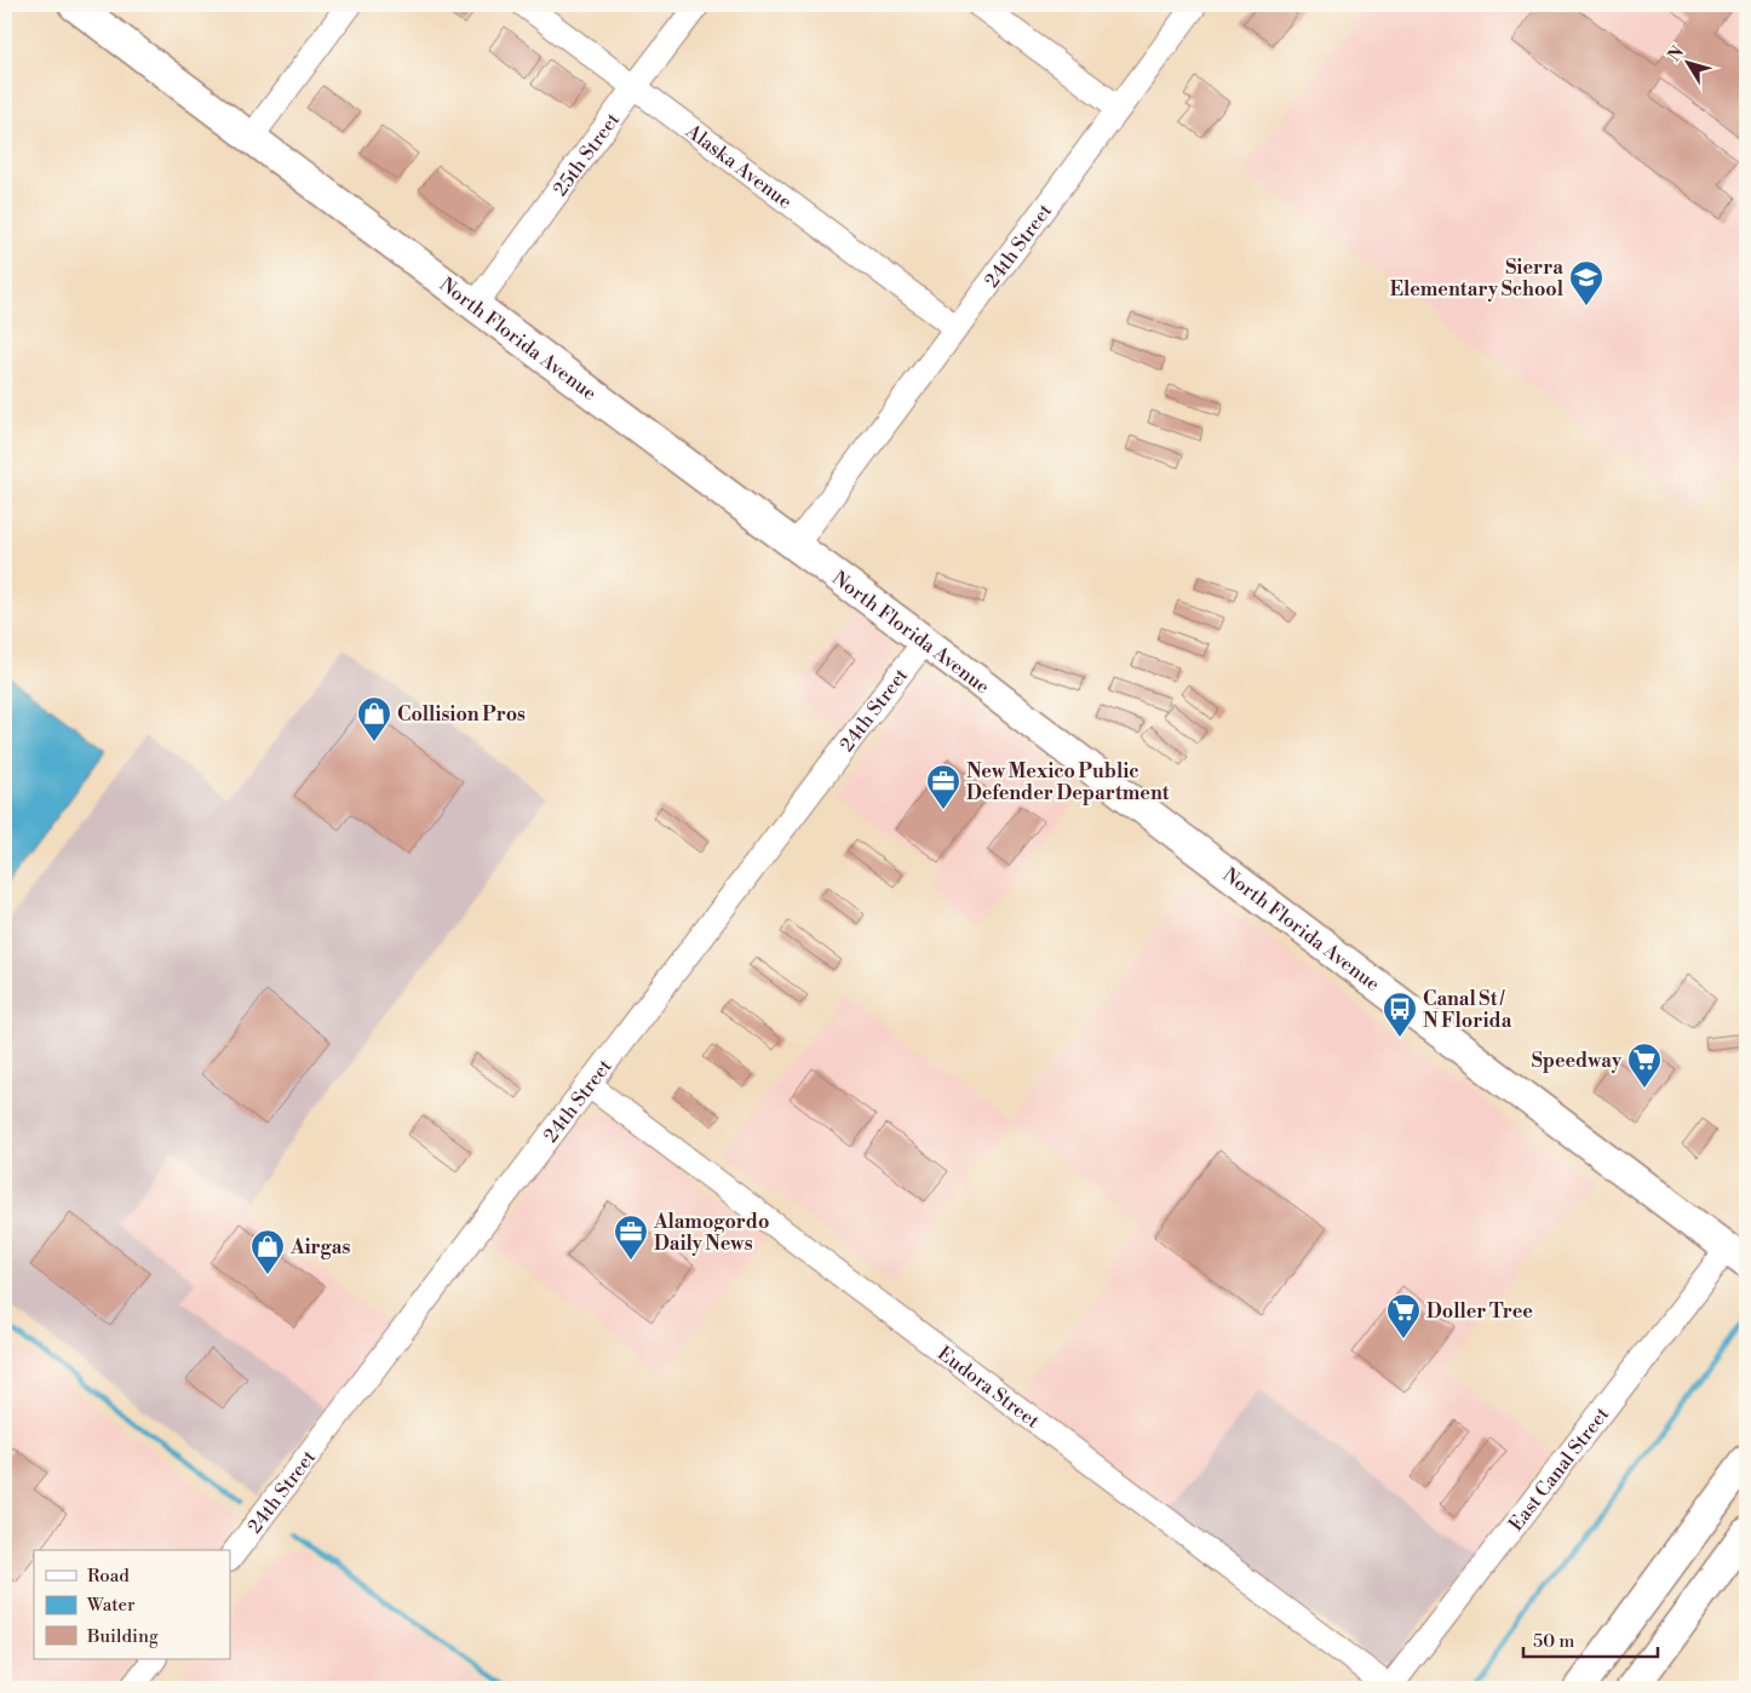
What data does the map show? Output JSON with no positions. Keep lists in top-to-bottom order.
{
  "streets": {
    "main road": ["North Florida Avenue"],
    "street": [
      "25th Street",
      "Alaska Avenue",
      "24th Street",
      "Eudora Street",
      "East Canal Street"
    ]
  },
  "crossings": [
    ["25th Street", "Alaska Avenue"],
    ["25th Street", "North Florida Avenue"],
    ["Alaska Avenue", "24th Street"],
    ["24th Street", "North Florida Avenue"],
    ["24th Street", "Eudora Street"],
    ["North Florida Avenue", "East Canal Street"],
    ["Eudora Street", "East Canal Street"]
  ],
  "places": {
    "school or university": ["Sierra Elementary School"],
    "shop": ["Collision Pros", "Airgas"],
    "office": ["New Mexico Public Defender Department", "Alamogordo Daily News"],
    "bus stop": ["Canal St / N Florida"],
    "supermarket": ["Speedway", "Doller Tree"]
  },
  "legend": ["Road", "Water", "Building"],
  "scale_bar": "50 m",
  "north": "top left"
}
